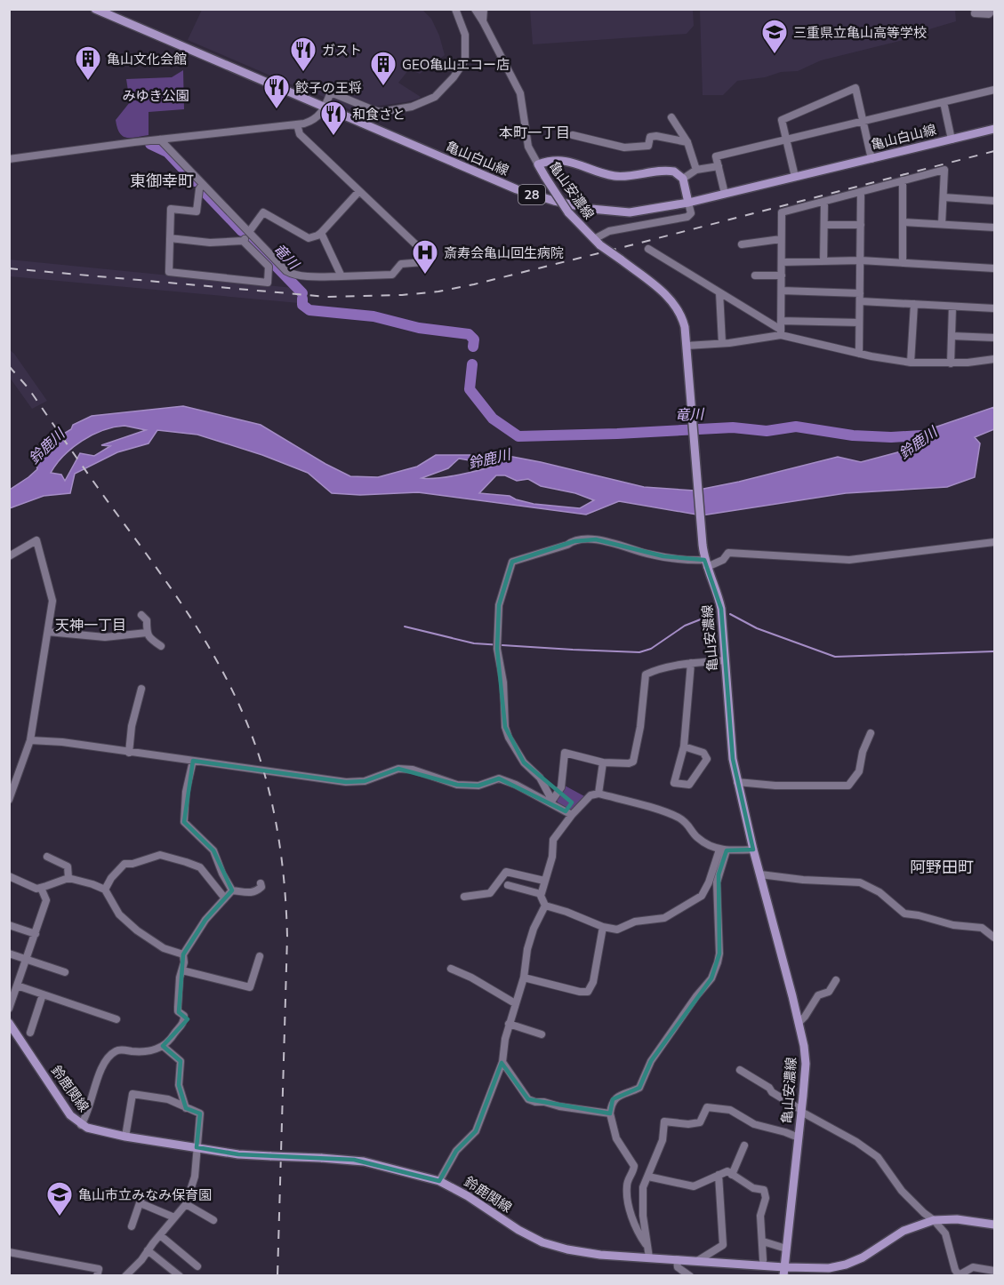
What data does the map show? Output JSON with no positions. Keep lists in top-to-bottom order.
{
  "streets": {
    "main road": [
      "亀山白山線",
      "亀山安濃線",
      "28",
      "鈴鹿関線"
    ]
  },
  "crossings": [
    ["亀山安濃線", "鈴鹿関線"]
  ],
  "districts": [
    "本町一丁目",
    "東御幸町",
    "天神一丁目",
    "阿野田町"
  ],
  "water": ["竜川", "鈴鹿川"],
  "parks": ["みゆき公園"],
  "places": {
    "school or university": ["三重県立亀山高等学校", "亀山市立みなみ保育園"],
    "restaurant": ["ガスト", "餃子の王将", "和食さと"],
    "building": ["亀山文化会館", "GEO亀山エコー店"],
    "hospital": ["斎寿会亀山回生病院"]
  }
}
